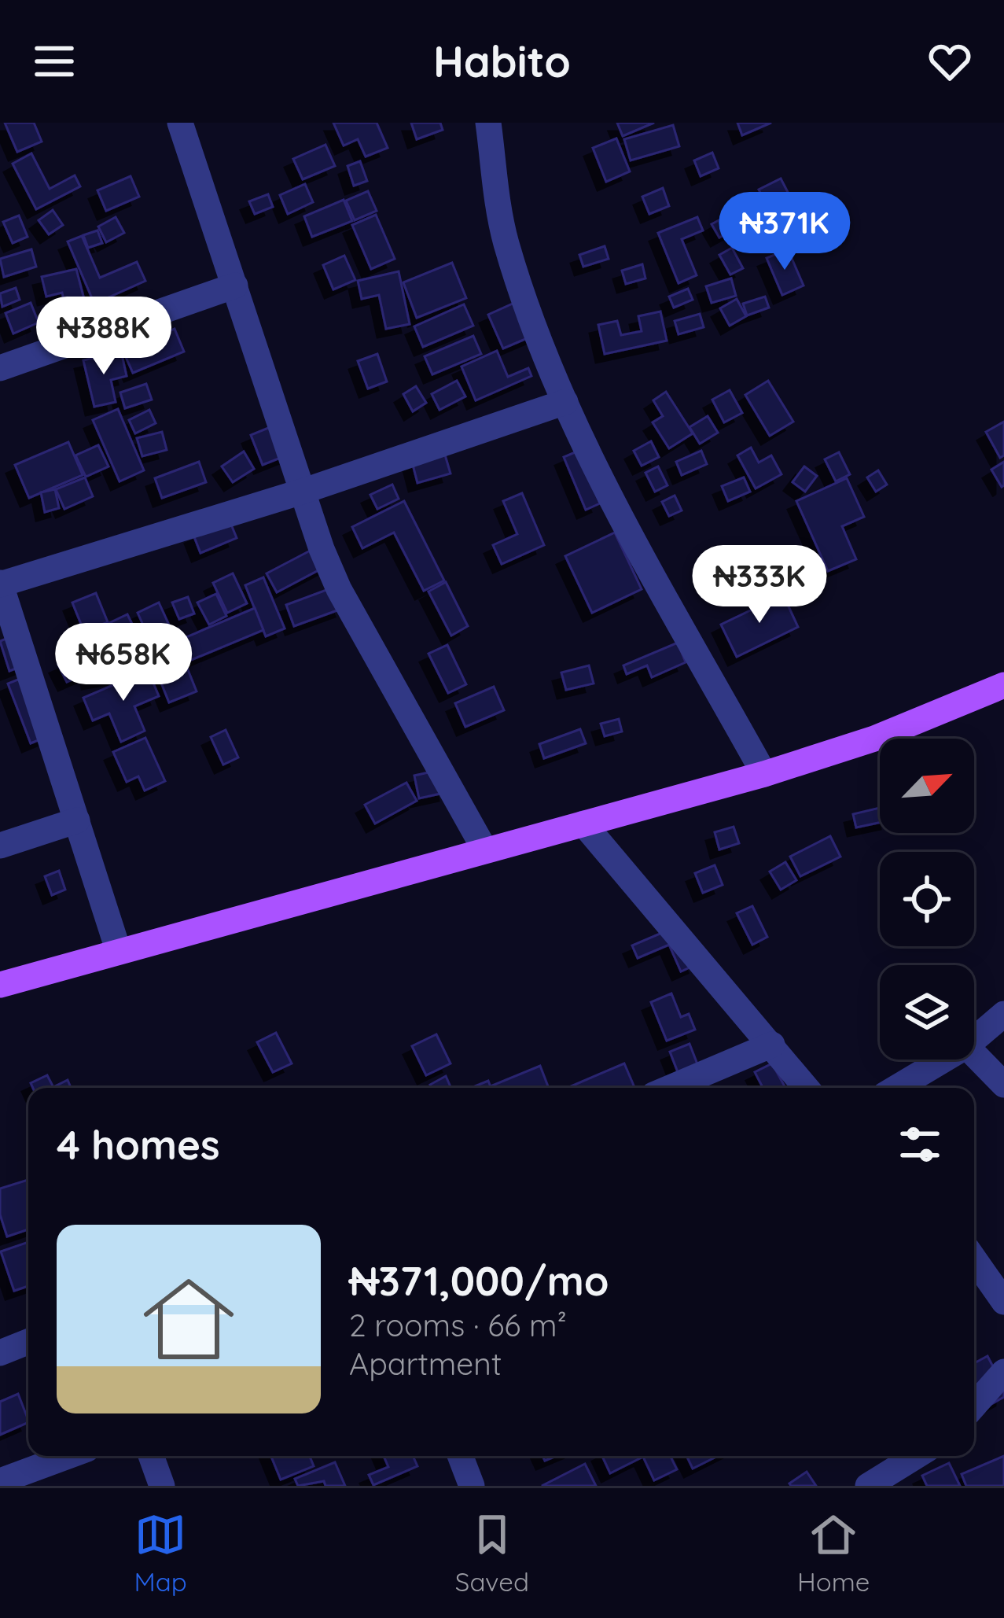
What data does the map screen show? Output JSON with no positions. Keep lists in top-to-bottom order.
{
  "north": "top right",
  "page": {
    "header": "Habito",
    "price": [
      "₦371K",
      "₦388K",
      "₦333K",
      "₦658K"
    ],
    "heading": "4 homes",
    "list": [
      {
        "name": "₦371,000/mo",
        "note": "2 rooms · 66 m² · Apartment"
      }
    ],
    "tabs": ["Map", "Saved", "Home"]
  }
}
